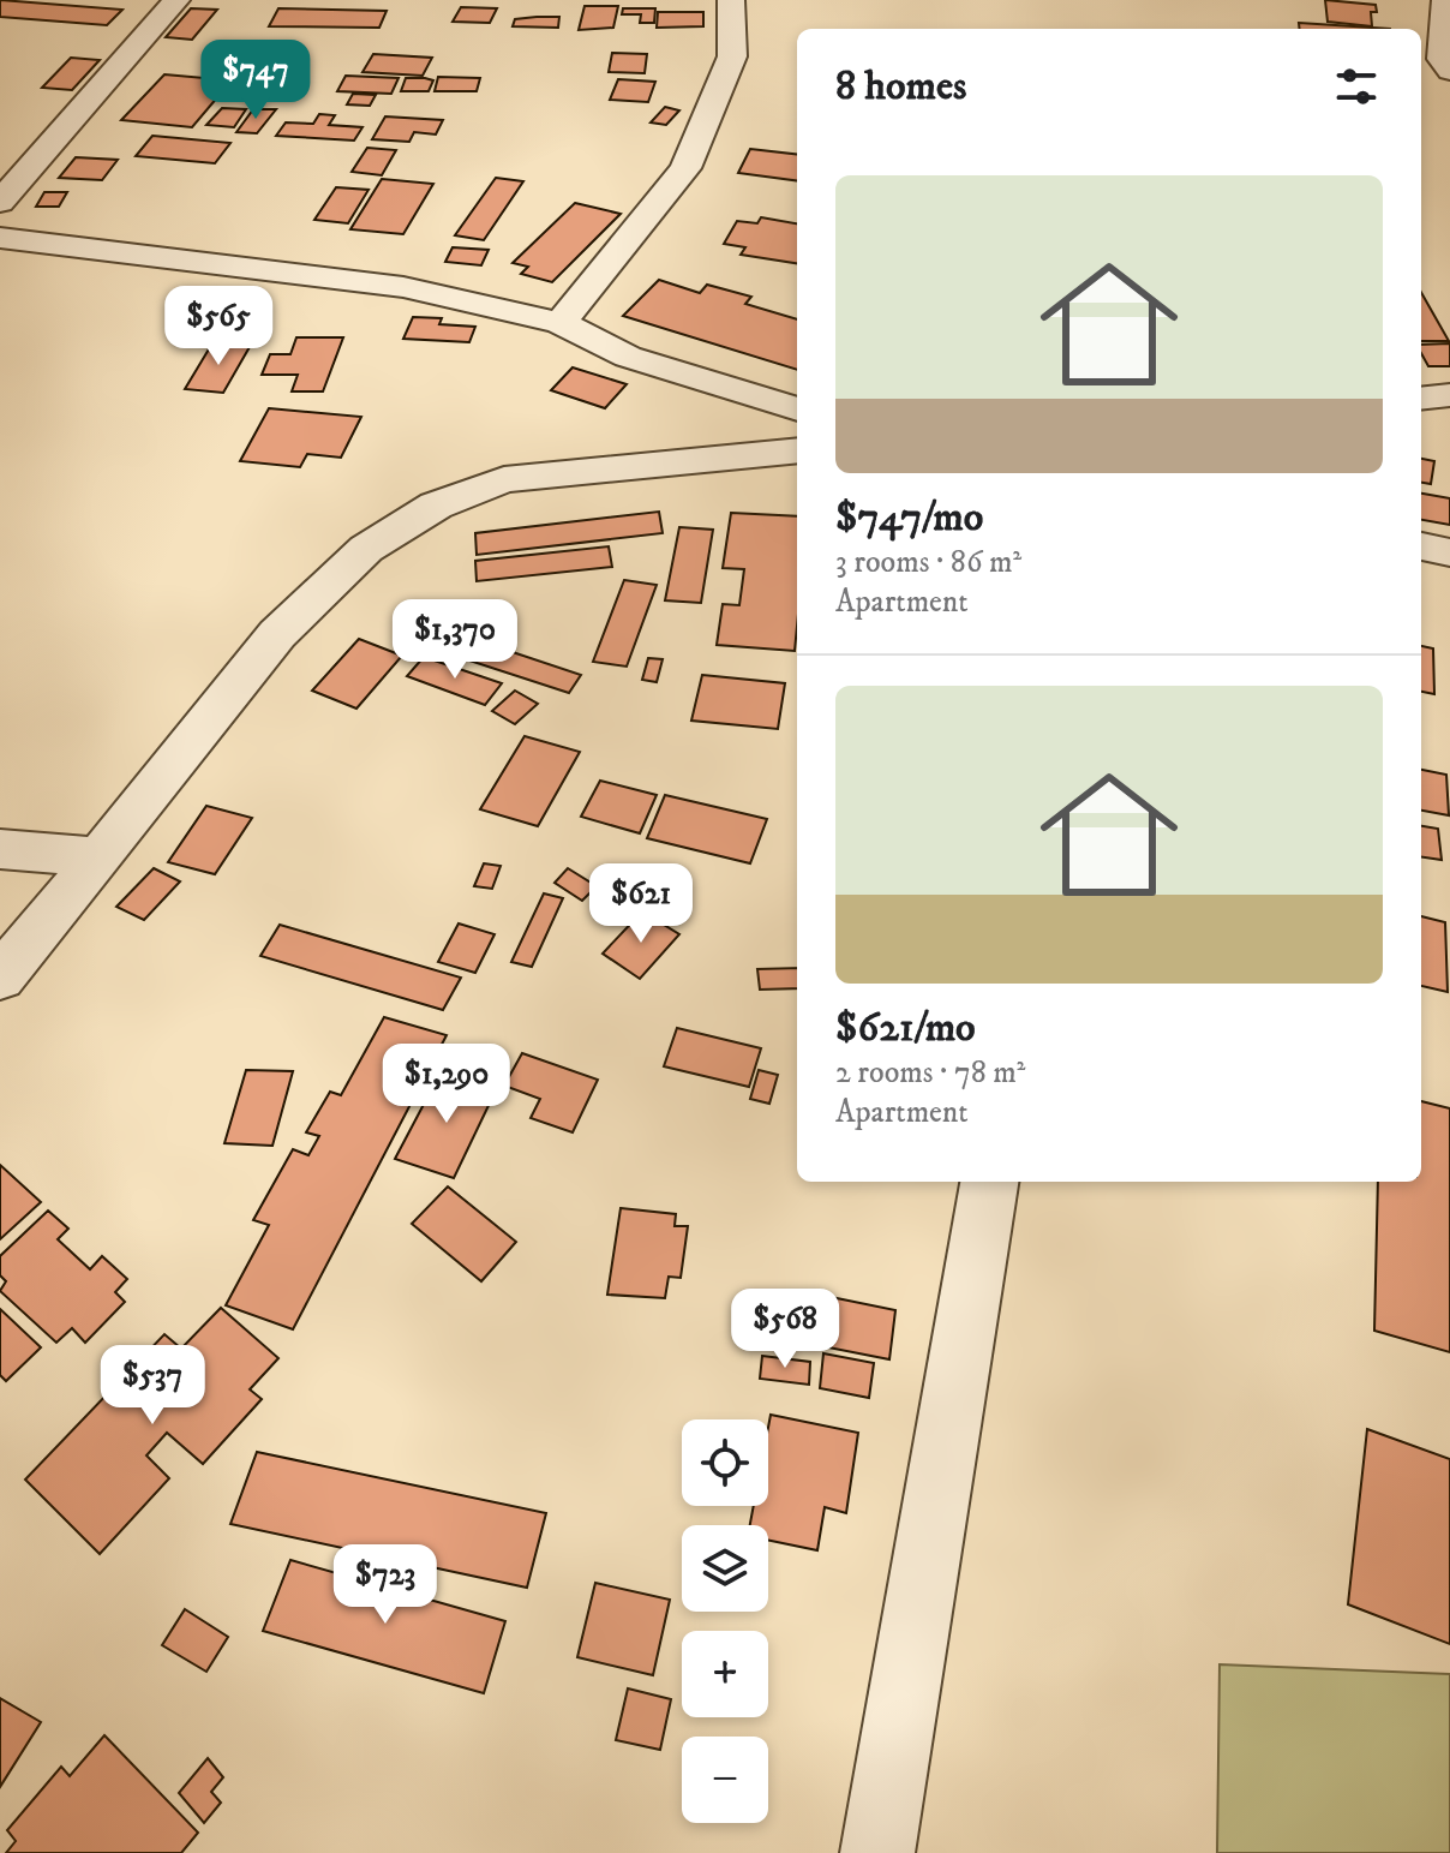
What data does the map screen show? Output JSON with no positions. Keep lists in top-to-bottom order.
{
  "page": {
    "heading": "8 homes",
    "price": [
      "$747",
      "$565",
      "$1,370",
      "$621",
      "$1,290",
      "$568",
      "$537",
      "$723"
    ],
    "list": [
      {
        "name": "$747/mo",
        "note": "3 rooms · 86 m² · Apartment"
      },
      {
        "name": "$621/mo",
        "note": "2 rooms · 78 m² · Apartment"
      }
    ],
    "map_buttons": ["+", "−"]
  }
}
